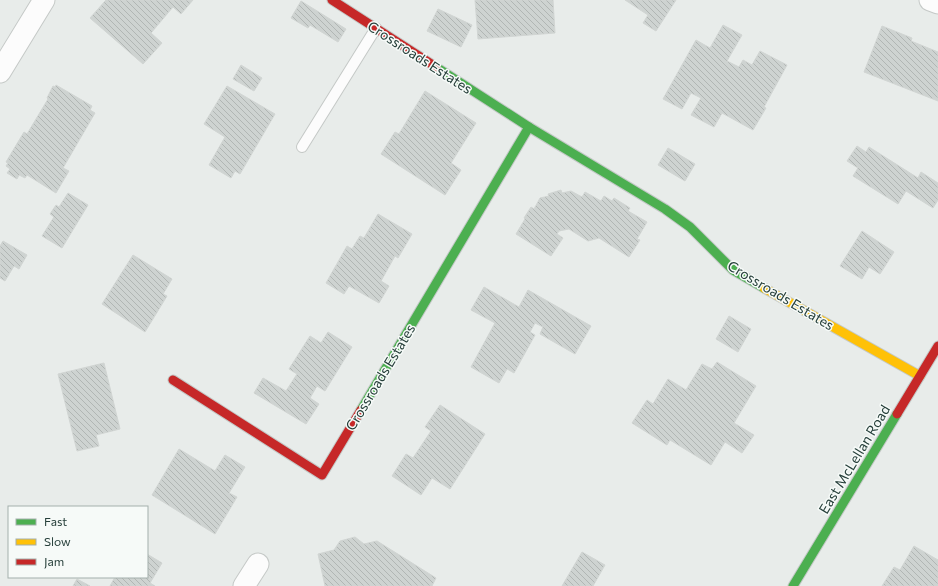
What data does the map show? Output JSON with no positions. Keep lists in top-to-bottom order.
{
  "streets": {
    "street": ["Crossroads Estates", "East McLellan Road"]
  },
  "crossings": [
    ["Crossroads Estates", "East McLellan Road"]
  ],
  "legend": ["Fast", "Slow", "Jam"]
}
